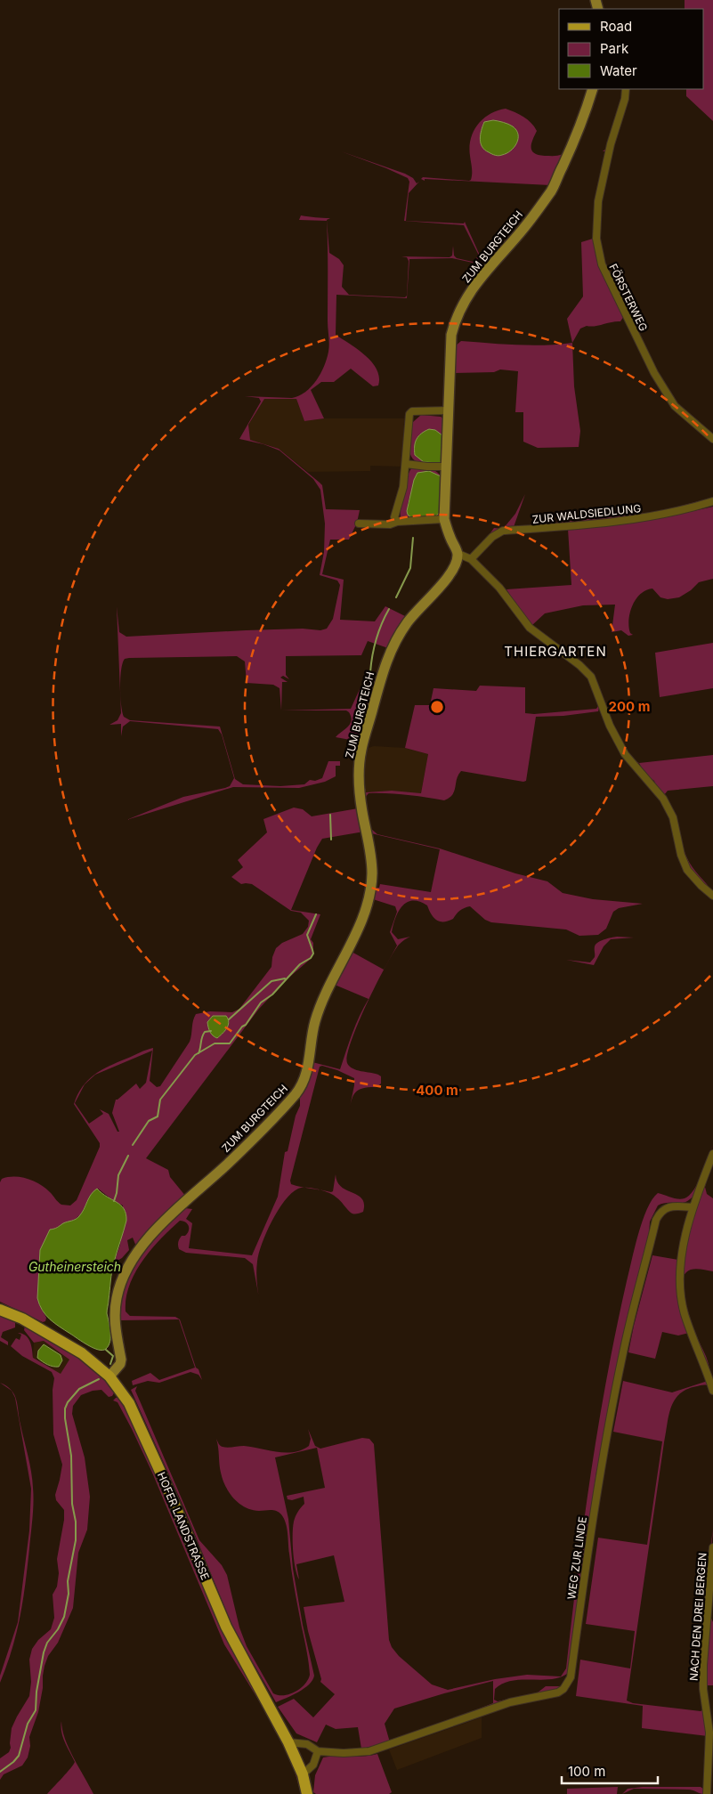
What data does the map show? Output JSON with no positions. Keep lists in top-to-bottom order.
{
  "streets": {
    "main road": ["HOFER LANDSTRASSE"],
    "street": [
      "ZUM BURGTEICH",
      "FÖRSTERWEG",
      "ZUR WALDSIEDLUNG",
      "WEG ZUR LINDE",
      "NACH DEN DREI BERGEN"
    ]
  },
  "crossings": [
    ["ZUM BURGTEICH", "HOFER LANDSTRASSE"],
    ["HOFER LANDSTRASSE", "WEG ZUR LINDE"]
  ],
  "districts": ["THIERGARTEN"],
  "water": ["Gutheinersteich"],
  "legend": ["Road", "Park", "Water"],
  "scale_bar": "100 m",
  "rings": ["200 m", "400 m"]
}
